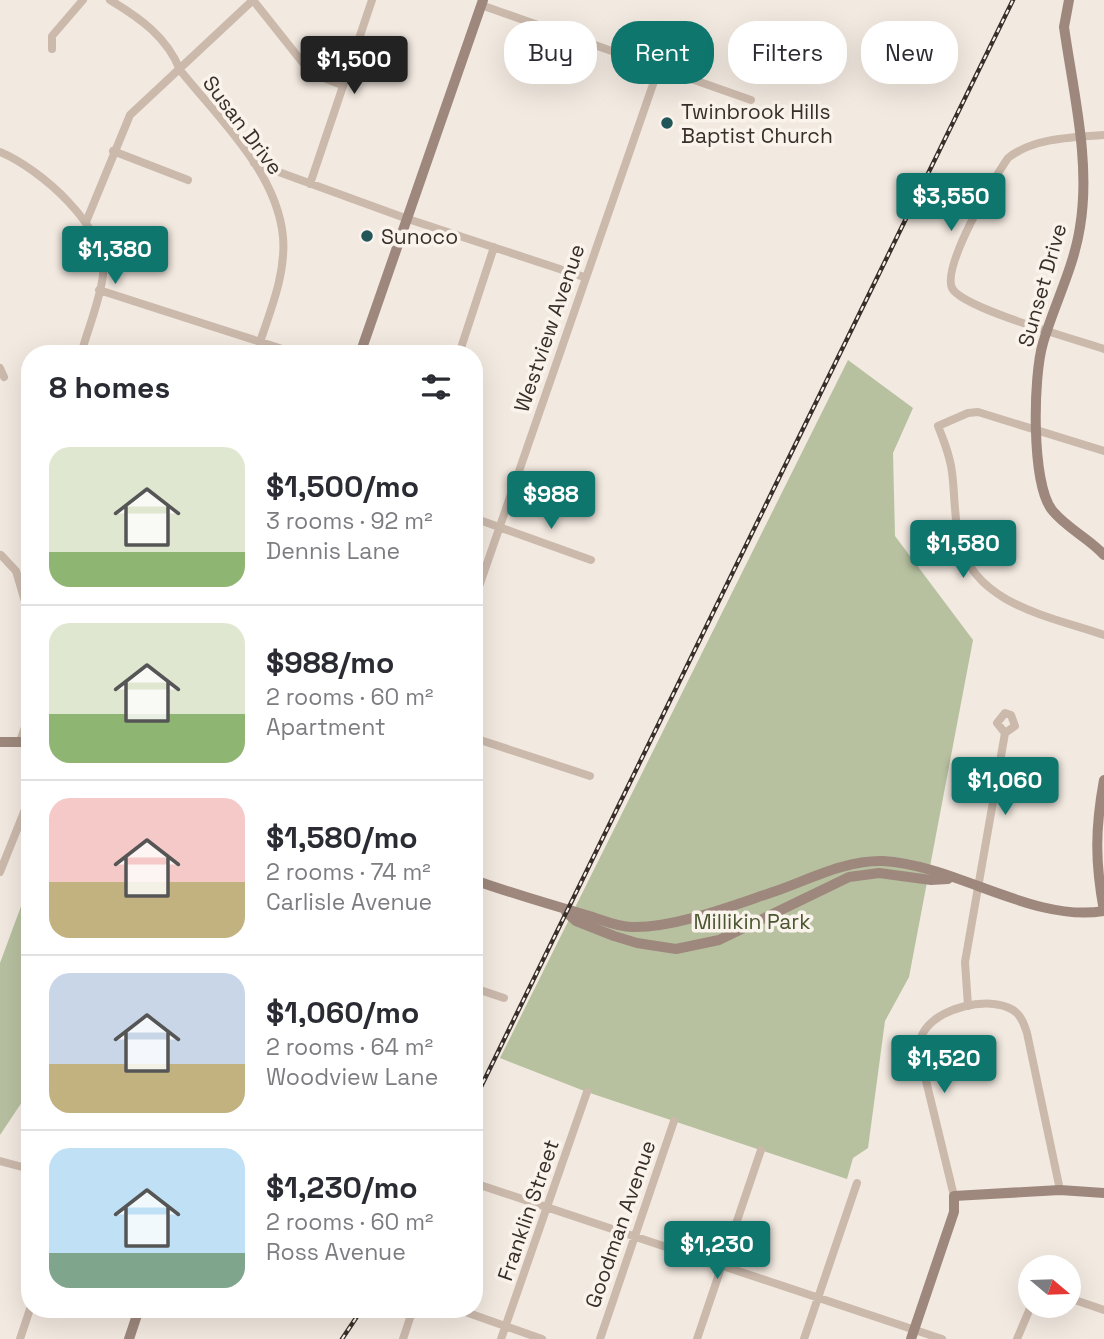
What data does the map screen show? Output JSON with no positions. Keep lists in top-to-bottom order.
{
  "streets": {
    "street": [
      "Susan Drive",
      "Sunset Drive",
      "Westview Avenue",
      "Franklin Street",
      "Goodman Avenue"
    ]
  },
  "parks": ["Millikin Park"],
  "places": ["Twinbrook Hills Baptist Church", "Sunoco"],
  "north": "right",
  "page": {
    "chip": [
      "Buy",
      "Rent",
      "Filters",
      "New"
    ],
    "price": [
      "$1,500",
      "$3,550",
      "$1,380",
      "$988",
      "$1,580",
      "$1,060",
      "$1,520",
      "$1,230"
    ],
    "heading": "8 homes",
    "list": [
      {
        "name": "$1,500/mo",
        "note": "3 rooms · 92 m² · Dennis Lane"
      },
      {
        "name": "$988/mo",
        "note": "2 rooms · 60 m² · Apartment"
      },
      {
        "name": "$1,580/mo",
        "note": "2 rooms · 74 m² · Carlisle Avenue"
      },
      {
        "name": "$1,060/mo",
        "note": "2 rooms · 64 m² · Woodview Lane"
      },
      {
        "name": "$1,230/mo",
        "note": "2 rooms · 60 m² · Ross Avenue"
      }
    ]
  }
}
